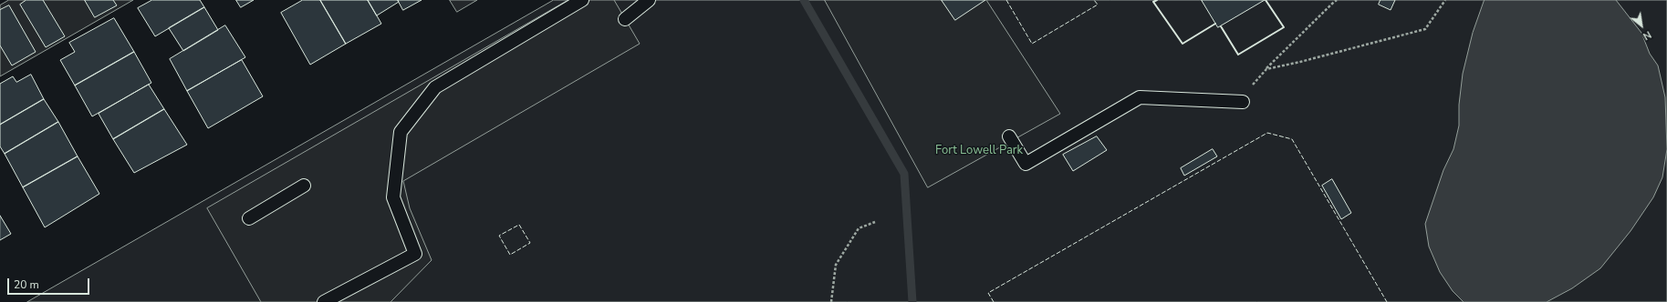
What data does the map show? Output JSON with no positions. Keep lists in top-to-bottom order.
{
  "parks": ["Fort Lowell Park"],
  "scale_bar": "20 m",
  "north": "bottom right"
}
